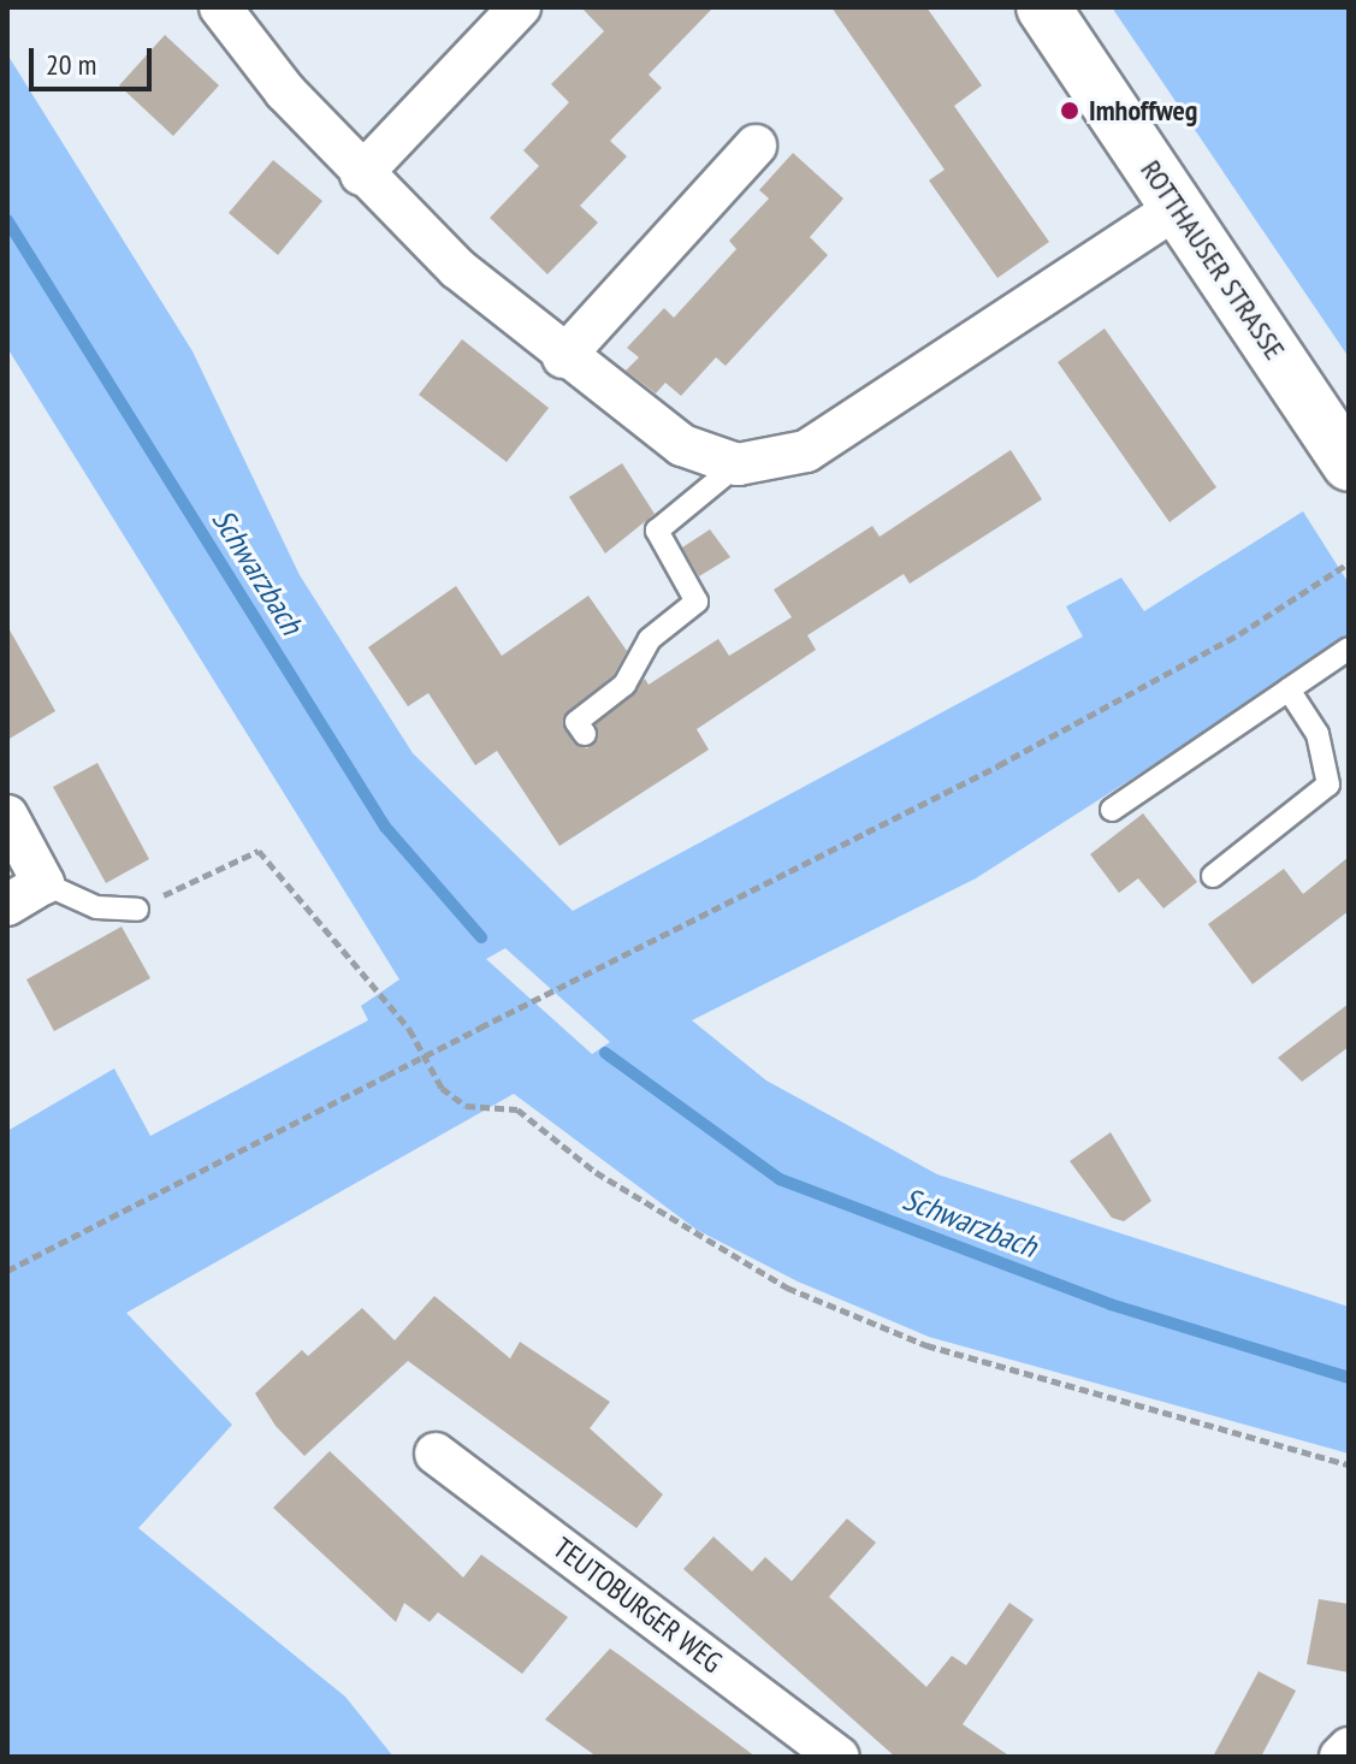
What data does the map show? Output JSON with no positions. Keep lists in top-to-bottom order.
{
  "streets": {
    "main road": ["ROTTHAUSER STRASSE"],
    "street": ["TEUTOBURGER WEG"]
  },
  "water": ["Schwarzbach"],
  "places": ["Imhoffweg"],
  "scale_bar": "20 m"
}
